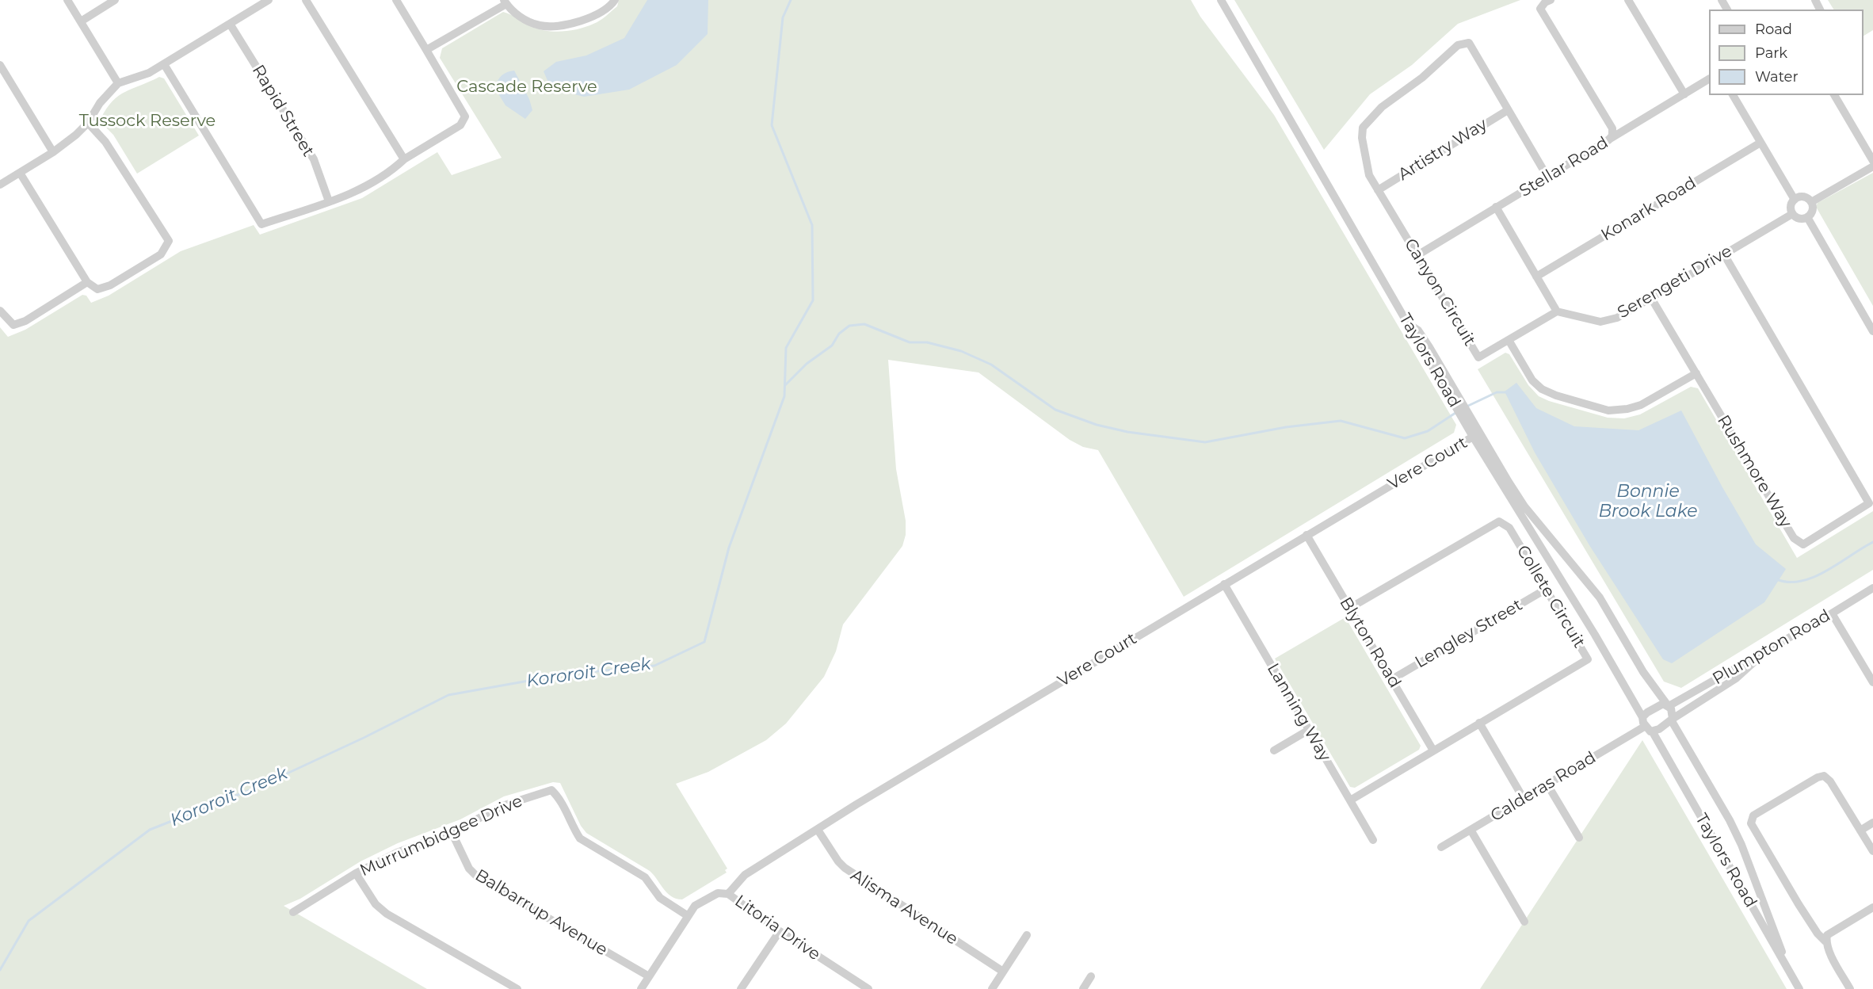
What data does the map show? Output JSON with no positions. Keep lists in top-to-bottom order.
{
  "streets": {
    "street": [
      "Rapid Street",
      "Artistry Way",
      "Stellar Road",
      "Konark Road",
      "Serengeti Drive",
      "Canyon Circuit",
      "Taylors Road",
      "Vere Court",
      "Rushmore Way",
      "Collete Circuit",
      "Lengley Street",
      "Blyton Road",
      "Plumpton Road",
      "Lanning Way",
      "Calderas Road",
      "Murrumbidgee Drive",
      "Alisma Avenue",
      "Balbarrup Avenue",
      "Litoria Drive"
    ]
  },
  "crossings": [
    ["Artistry Way", "Canyon Circuit"],
    ["Stellar Road", "Canyon Circuit"],
    ["Serengeti Drive", "Canyon Circuit"],
    ["Serengeti Drive", "Rushmore Way"],
    ["Taylors Road", "Vere Court"],
    ["Taylors Road", "Plumpton Road"],
    ["Taylors Road", "Calderas Road"],
    ["Vere Court", "Blyton Road"],
    ["Vere Court", "Lanning Way"],
    ["Vere Court", "Alisma Avenue"],
    ["Vere Court", "Litoria Drive"],
    ["Collete Circuit", "Lengley Street"],
    ["Collete Circuit", "Blyton Road"],
    ["Collete Circuit", "Lanning Way"],
    ["Lengley Street", "Blyton Road"],
    ["Plumpton Road", "Calderas Road"],
    ["Murrumbidgee Drive", "Balbarrup Avenue"],
    ["Murrumbidgee Drive", "Litoria Drive"],
    ["Balbarrup Avenue", "Litoria Drive"]
  ],
  "water": ["Bonnie Brook Lake", "Kororoit Creek"],
  "parks": ["Cascade Reserve", "Tussock Reserve"],
  "legend": ["Road", "Park", "Water"]
}
